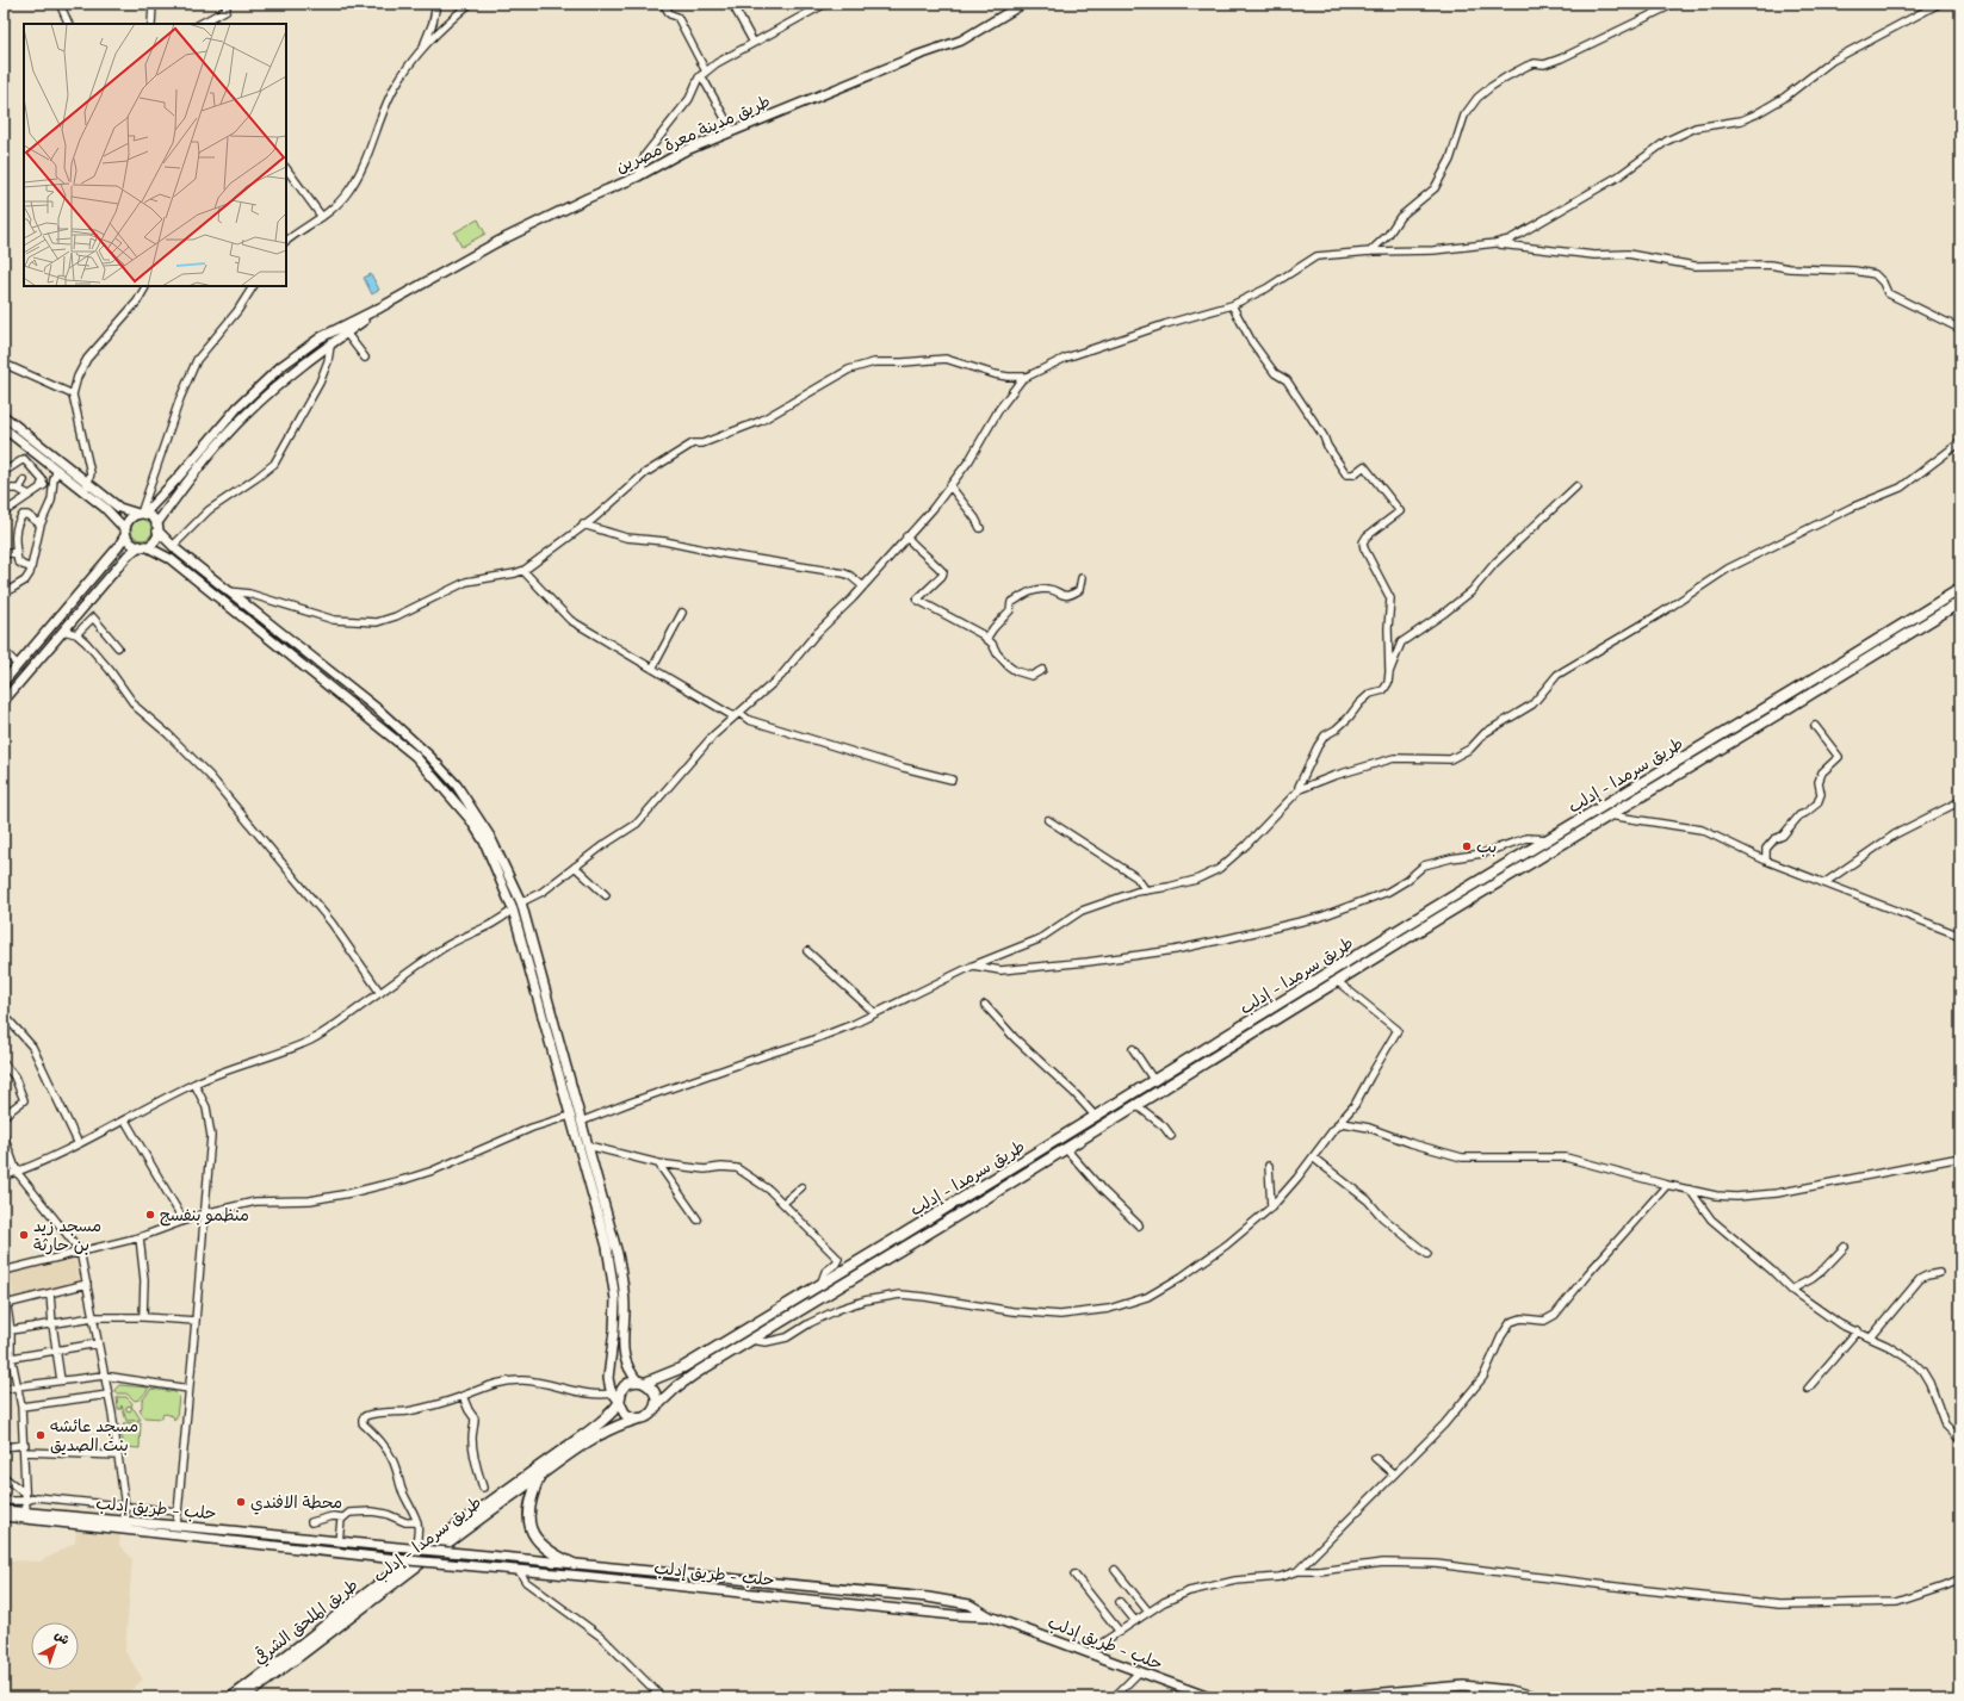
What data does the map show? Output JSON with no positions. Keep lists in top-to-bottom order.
{
  "streets": {
    "highway": ["طريق سرمدا - إدلب", "طريق الملحق الشرقي"],
    "main road": ["طريق مدينة معرة مصرين", "حلب - طريق إدلب"]
  },
  "crossings": [
    ["طريق سرمدا - إدلب", "طريق الملحق الشرقي"]
  ],
  "places": [
    "بب",
    "منظمو بنفسج",
    "مسجد زيد بن حارثة",
    "مسجد عائشه بنت الصديق",
    "محطة الافندي"
  ],
  "north": "top right"
}
